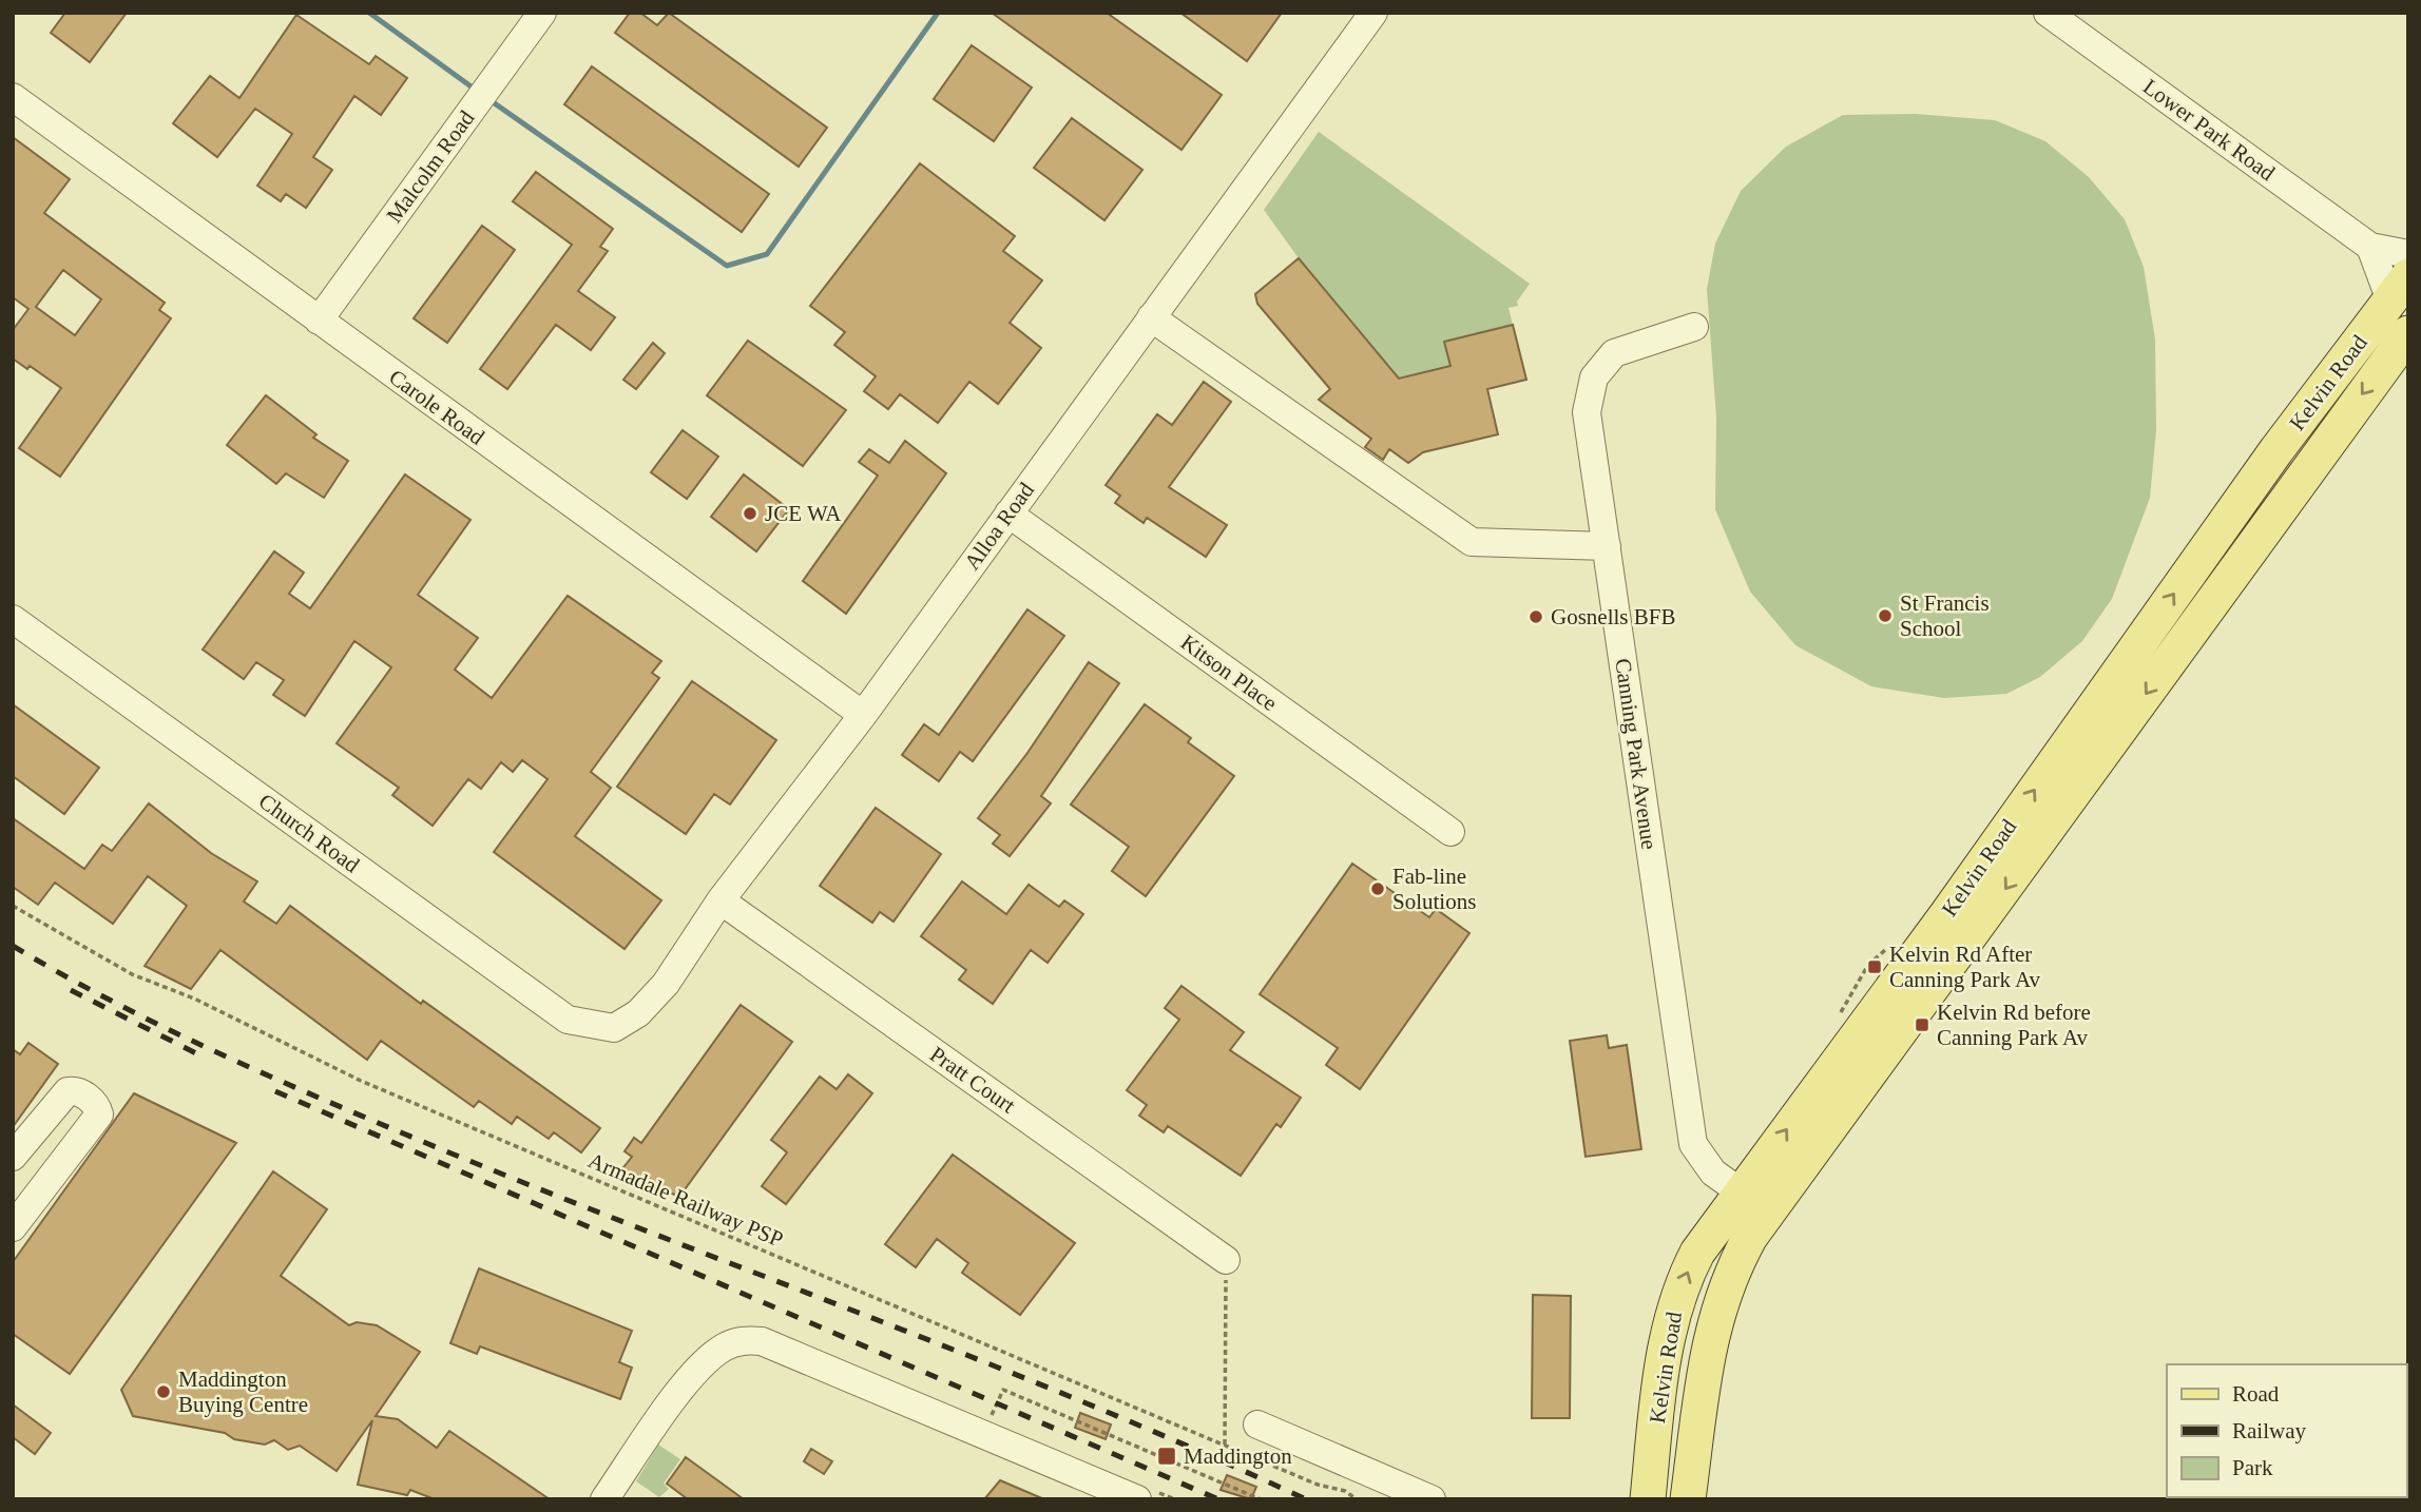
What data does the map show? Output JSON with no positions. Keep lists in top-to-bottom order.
{
  "streets": {
    "main road": ["Kelvin Road"],
    "street": [
      "Lower Park Road",
      "Malcolm Road",
      "Carole Road",
      "Alloa Road",
      "Kitson Place",
      "Canning Park Avenue",
      "Church Road",
      "Pratt Court"
    ],
    "path": ["Armadale Railway PSP"]
  },
  "crossings": [
    ["Malcolm Road", "Carole Road"],
    ["Kelvin Road", "Canning Park Avenue"],
    ["Carole Road", "Alloa Road"],
    ["Alloa Road", "Kitson Place"],
    ["Alloa Road", "Church Road"],
    ["Alloa Road", "Pratt Court"]
  ],
  "places": {
    "other": [
      "JCE WA",
      "St Francis School",
      "Gosnells BFB",
      "Fab-line Solutions",
      "Maddington Buying Centre"
    ],
    "transit": ["Kelvin Rd After Canning Park Av", "Kelvin Rd before Canning Park Av", "Maddington"]
  },
  "legend": ["Road", "Railway", "Park"]
}
